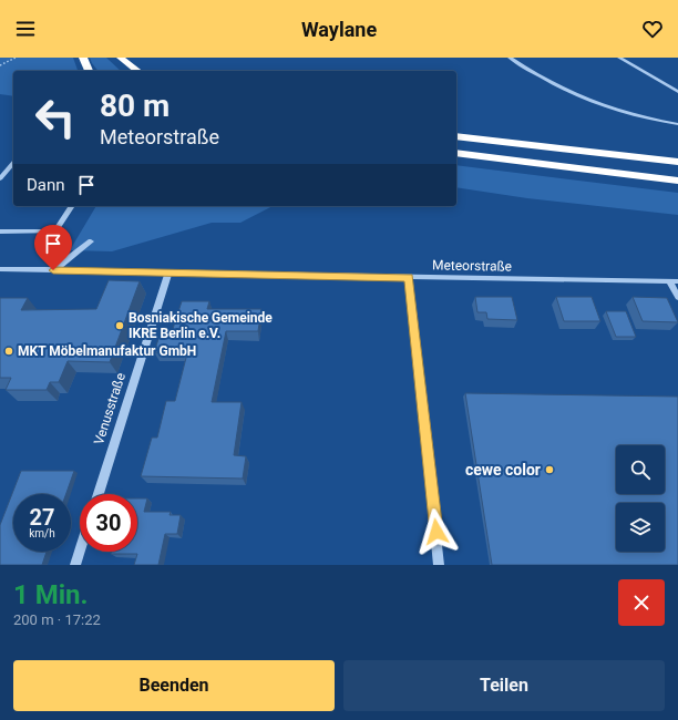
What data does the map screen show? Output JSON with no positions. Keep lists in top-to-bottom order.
{
  "streets": {
    "street": ["Meteorstraße", "Venusstraße"]
  },
  "crossings": [
    ["Meteorstraße", "Venusstraße"]
  ],
  "places": ["Bosniakische Gemeinde IKRE Berlin e.V.", "MKT Möbelmanufaktur GmbH", "cewe color"],
  "page": {
    "header": "Waylane",
    "turn": ["80 m", "Meteorstraße"],
    "then": "Dann",
    "speed": "27 km/h",
    "limit": "30",
    "heading": ["1 Min.", "200 m · 17:22"],
    "buttons": ["Beenden", "Teilen"]
  }
}
